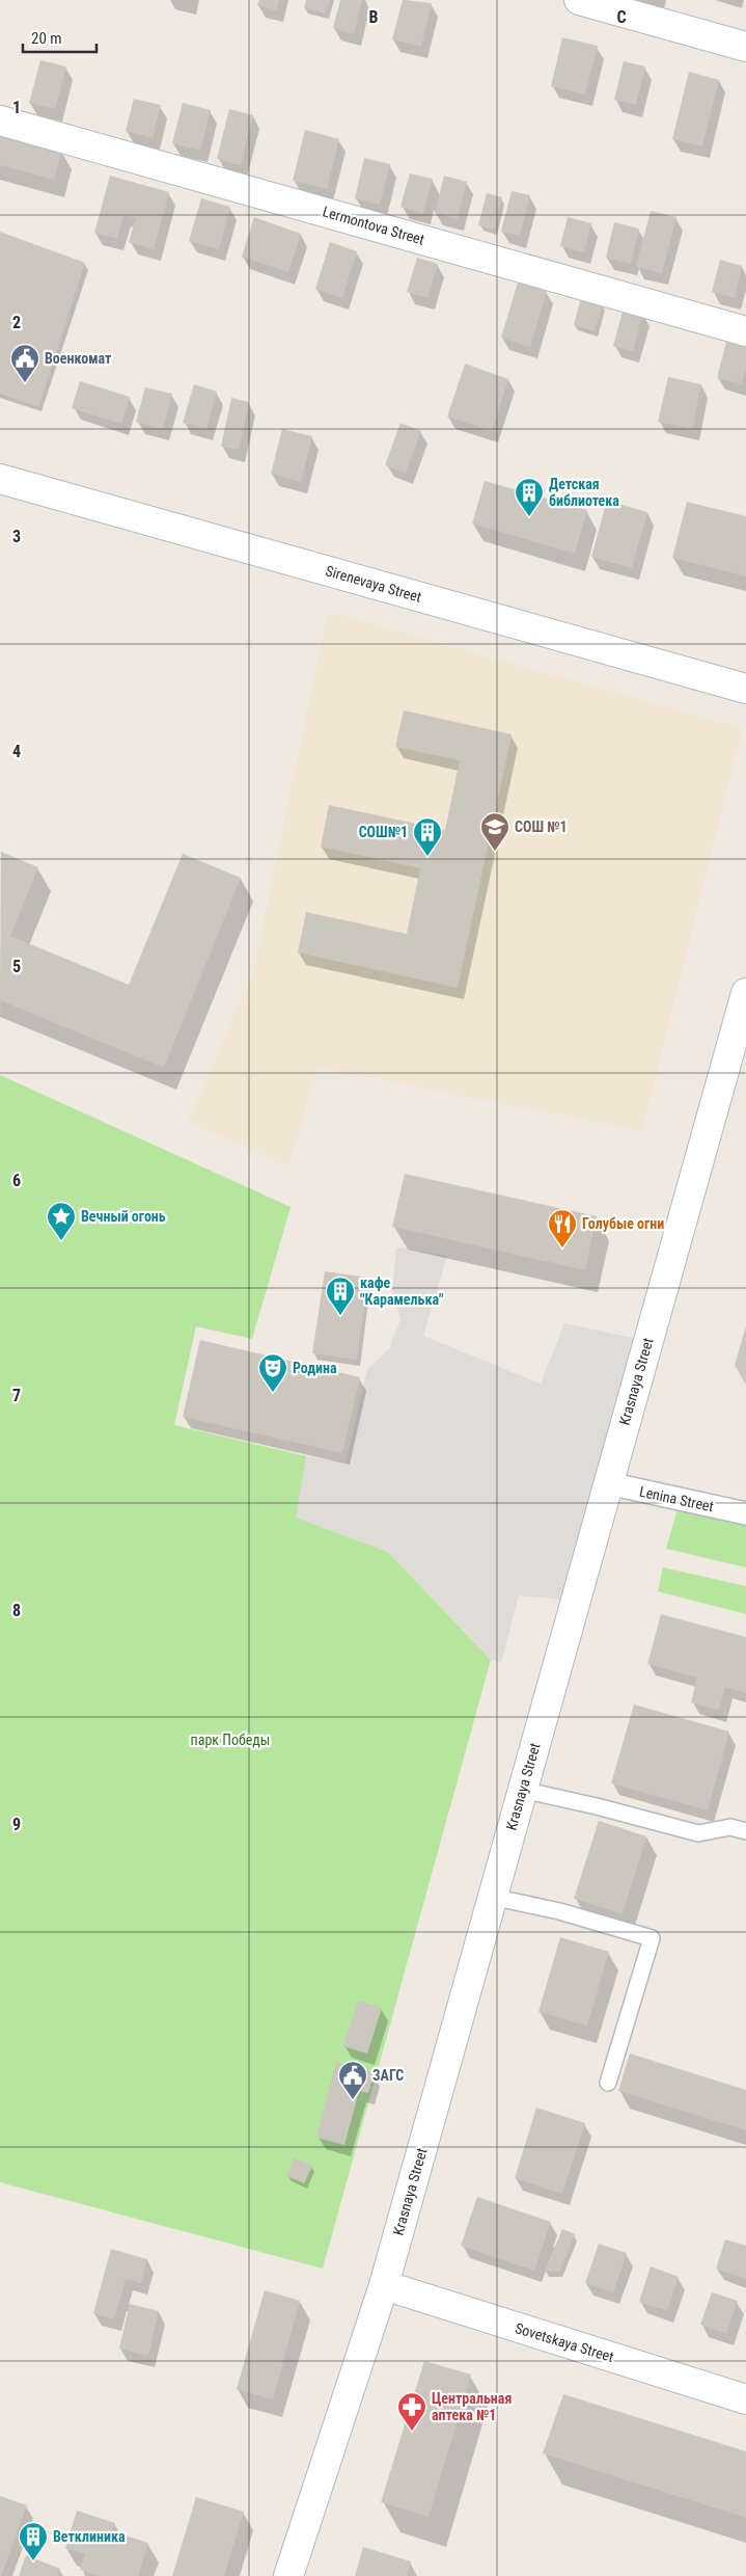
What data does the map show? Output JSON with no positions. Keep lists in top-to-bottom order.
{
  "streets": {
    "street": [
      "Lermontova Street",
      "Sirenevaya Street",
      "Krasnaya Street",
      "Lenina Street",
      "Sovetskaya Street"
    ]
  },
  "crossings": [
    ["Krasnaya Street", "Lenina Street"],
    ["Krasnaya Street", "Sovetskaya Street"]
  ],
  "parks": ["парк Победы"],
  "places": {
    "public building": ["Военкомат", "ЗАГС"],
    "building": [
      "Детская библиотека",
      "СОШ№1",
      "кафе \"Карамелька\"",
      "Ветклиника"
    ],
    "school or university": ["СОШ №1"],
    "place": ["Вечный огонь"],
    "restaurant": ["Голубые огни"],
    "theatre": ["Родина"],
    "pharmacy": ["Центральная аптека №1"]
  },
  "scale_bar": "20 m",
  "grid": {
    "columns": ["B", "C"],
    "rows": [
      "1",
      "2",
      "3",
      "4",
      "5",
      "6",
      "7",
      "8",
      "9"
    ]
  }
}
